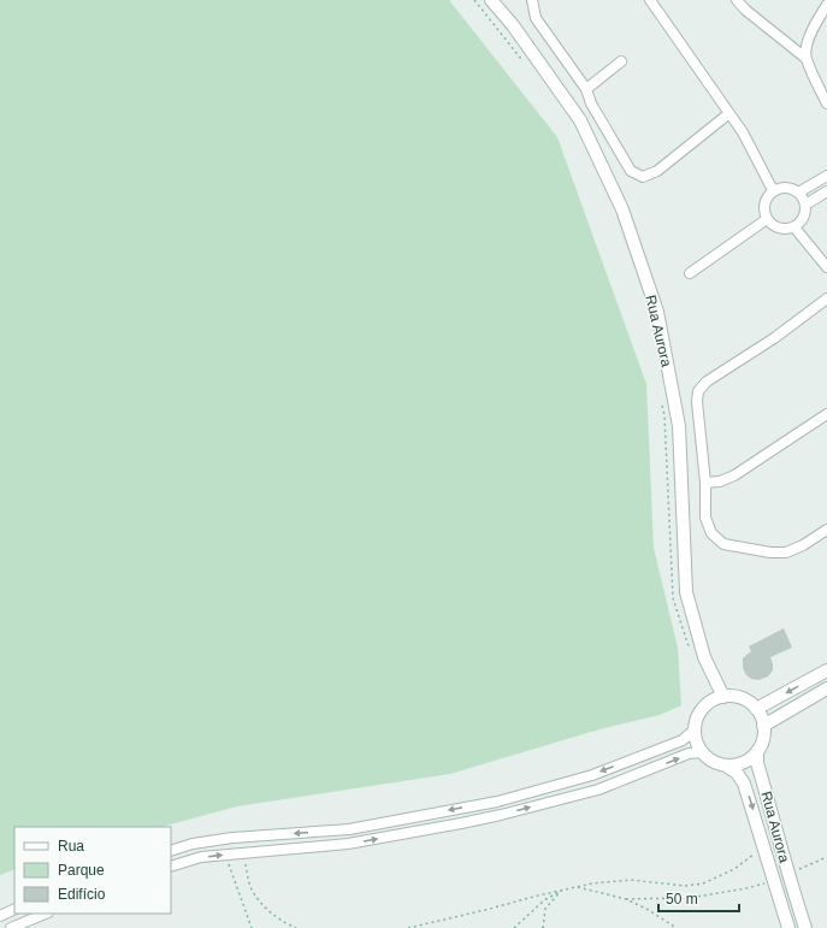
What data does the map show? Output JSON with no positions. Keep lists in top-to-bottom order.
{
  "streets": {
    "street": ["Rua Aurora"]
  },
  "legend": ["Rua", "Parque", "Edifício"],
  "scale_bar": "50 m"
}
